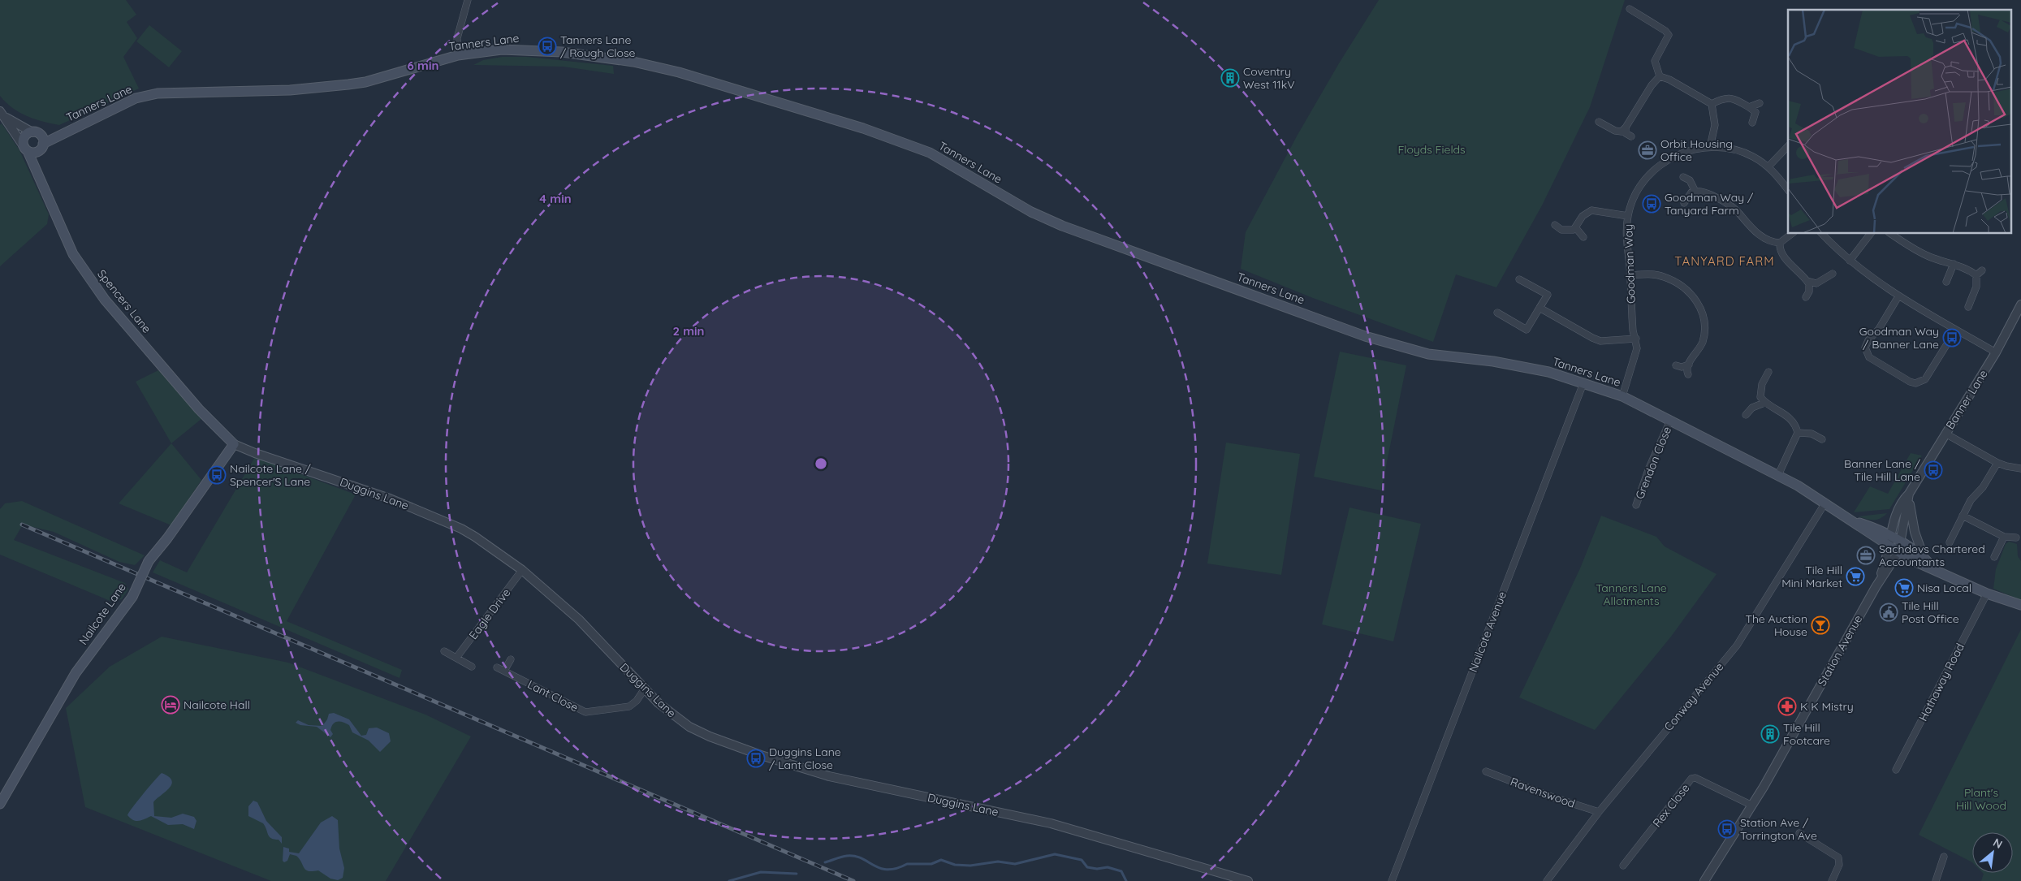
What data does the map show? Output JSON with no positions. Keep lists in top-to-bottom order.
{
  "streets": {
    "main road": ["Tanners Lane", "Spencers Lane", "Nailcote Lane"],
    "street": [
      "Goodman Way",
      "Banner Lane",
      "Grendon Close",
      "Duggins Lane",
      "Eagle Drive",
      "Nailcote Avenue",
      "Station Avenue",
      "Hathaway Road",
      "Lant Close",
      "Conway Avenue",
      "Ravenswood",
      "Rex Close"
    ]
  },
  "crossings": [
    ["Tanners Lane", "Goodman Way"],
    ["Tanners Lane", "Spencers Lane"],
    ["Tanners Lane", "Banner Lane"],
    ["Tanners Lane", "Grendon Close"],
    ["Tanners Lane", "Nailcote Avenue"],
    ["Tanners Lane", "Station Avenue"],
    ["Tanners Lane", "Hathaway Road"],
    ["Tanners Lane", "Conway Avenue"],
    ["Spencers Lane", "Duggins Lane"],
    ["Spencers Lane", "Nailcote Lane"],
    ["Banner Lane", "Station Avenue"],
    ["Duggins Lane", "Nailcote Lane"],
    ["Duggins Lane", "Eagle Drive"],
    ["Duggins Lane", "Lant Close"],
    ["Station Avenue", "Rex Close"],
    ["Conway Avenue", "Ravenswood"]
  ],
  "districts": ["TANYARD FARM"],
  "parks": ["Floyds Fields", "Tanners Lane Allotments", "Plant's Hill Wood"],
  "places": {
    "bus stop": [
      "Tanners Lane / Rough Close",
      "Goodman Way / Tanyard Farm",
      "Goodman Way / Banner Lane",
      "Banner Lane / Tile Hill Lane",
      "Nailcote Lane / Spencer'S Lane",
      "Duggins Lane / Lant Close",
      "Station Ave / Torrington Ave"
    ],
    "building": ["Coventry West 11kV", "Tile Hill Footcare"],
    "office": ["Orbit Housing Office", "Sachdevs Chartered Accountants"],
    "supermarket": ["Tile Hill Mini Market", "Nisa Local"],
    "public building": ["Tile Hill Post Office"],
    "bar": ["The Auction House"],
    "hotel": ["Nailcote Hall"],
    "pharmacy": ["K K Mistry"]
  },
  "north": "top right",
  "rings": ["6 min", "4 min", "2 min"]
}
